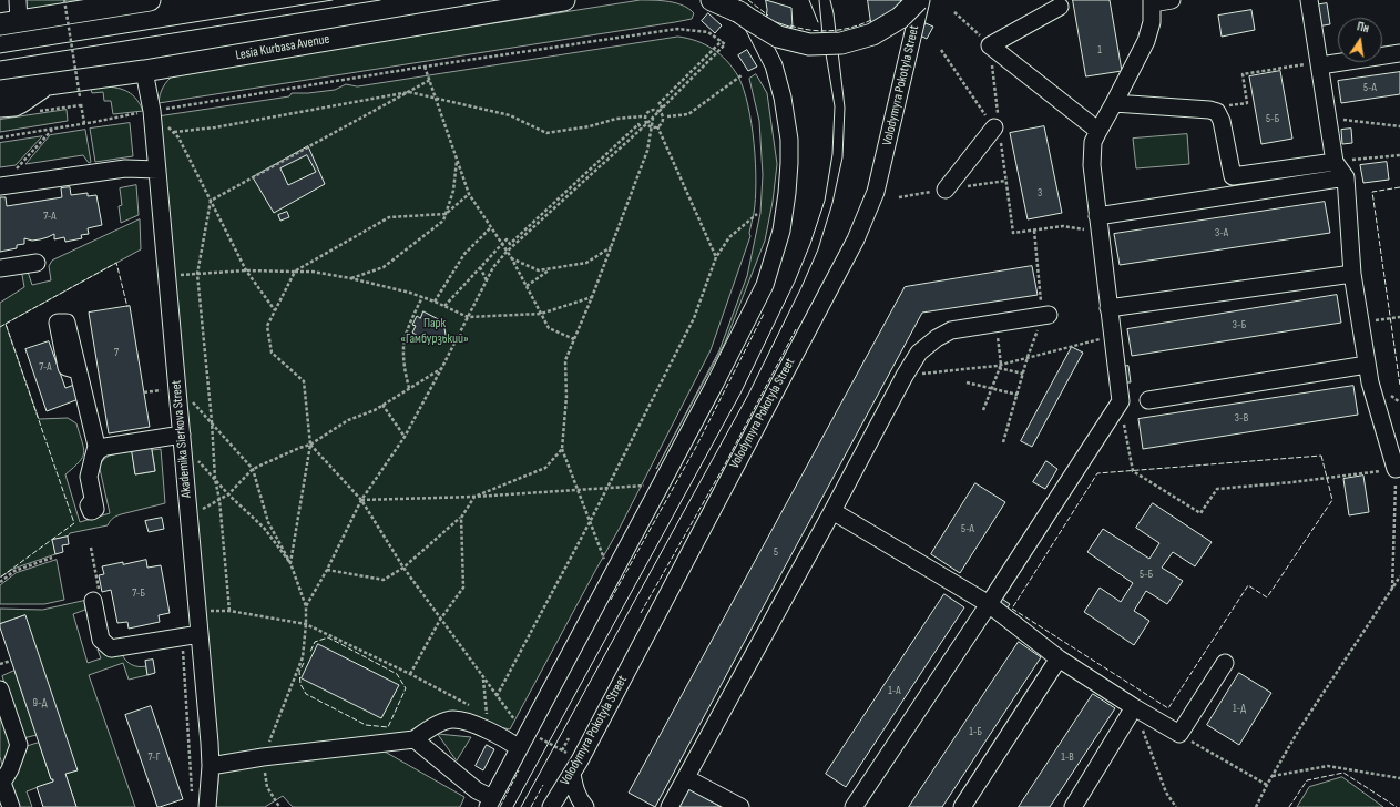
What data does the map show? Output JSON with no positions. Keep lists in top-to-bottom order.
{
  "streets": {
    "main road": ["Lesia Kurbasa Avenue"],
    "street": ["Volodymyra Pokotyla Street", "Akademika Sierkova Street"]
  },
  "crossings": [
    ["Lesia Kurbasa Avenue", "Akademika Sierkova Street"]
  ],
  "parks": ["Парк «Гамбурзький»"],
  "house_numbers": [
    "1",
    "5-А",
    "5-Б",
    "3",
    "7-А",
    "3-А",
    "3-Б",
    "7",
    "7-А",
    "3-В",
    "5-А",
    "5",
    "5-Б",
    "7-Б",
    "1-А",
    "9-Д",
    "1-Д",
    "1-Б",
    "7-Г",
    "1-В"
  ],
  "north": "top"
}
